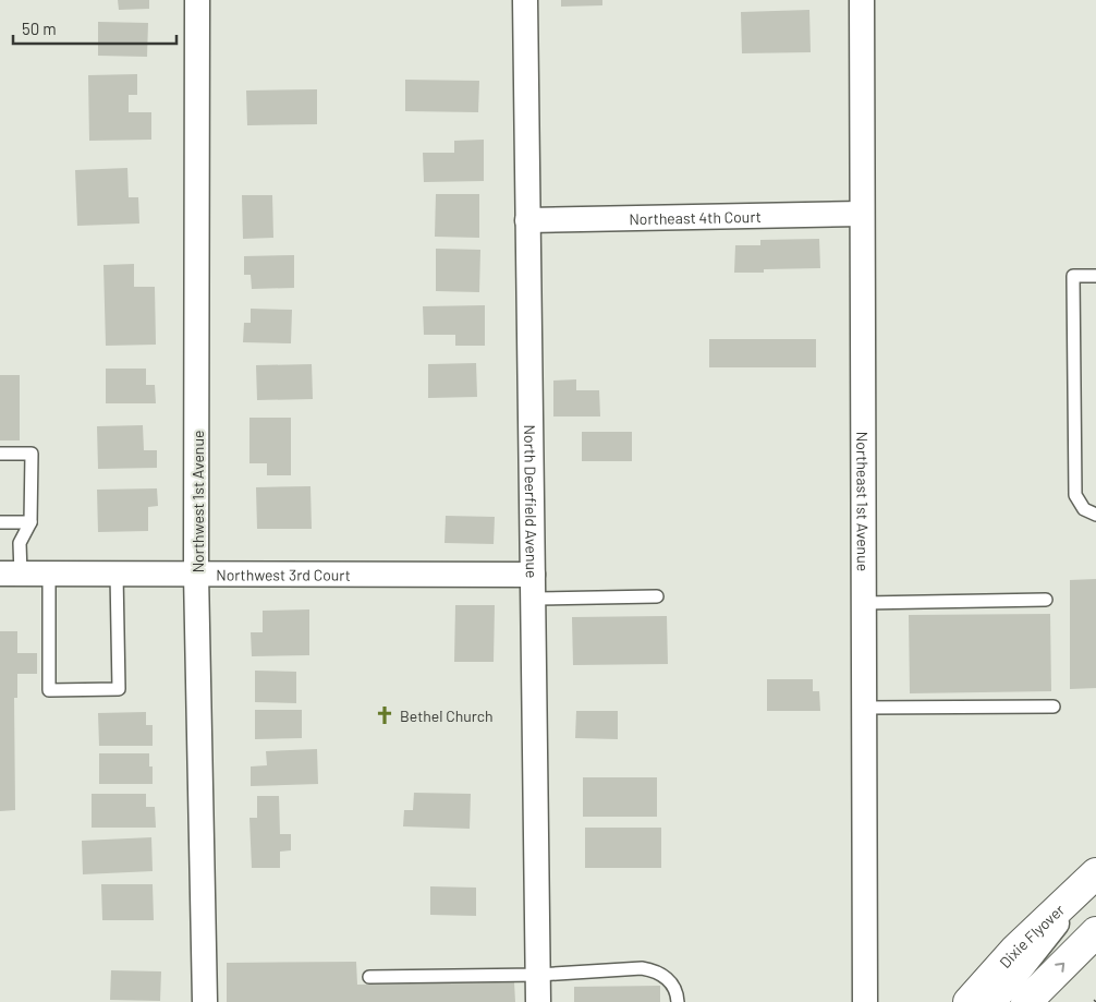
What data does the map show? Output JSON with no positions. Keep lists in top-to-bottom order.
{
  "streets": {
    "main road": ["Dixie Flyover"],
    "street": [
      "Northeast 4th Court",
      "North Deerfield Avenue",
      "Northeast 1st Avenue",
      "Northwest 1st Avenue",
      "Northwest 3rd Court"
    ]
  },
  "crossings": [
    ["Northeast 4th Court", "North Deerfield Avenue"],
    ["Northeast 4th Court", "Northeast 1st Avenue"],
    ["North Deerfield Avenue", "Northwest 3rd Court"],
    ["Northwest 1st Avenue", "Northwest 3rd Court"]
  ],
  "places": {
    "church": ["Bethel Church"]
  },
  "scale_bar": "50 m"
}
